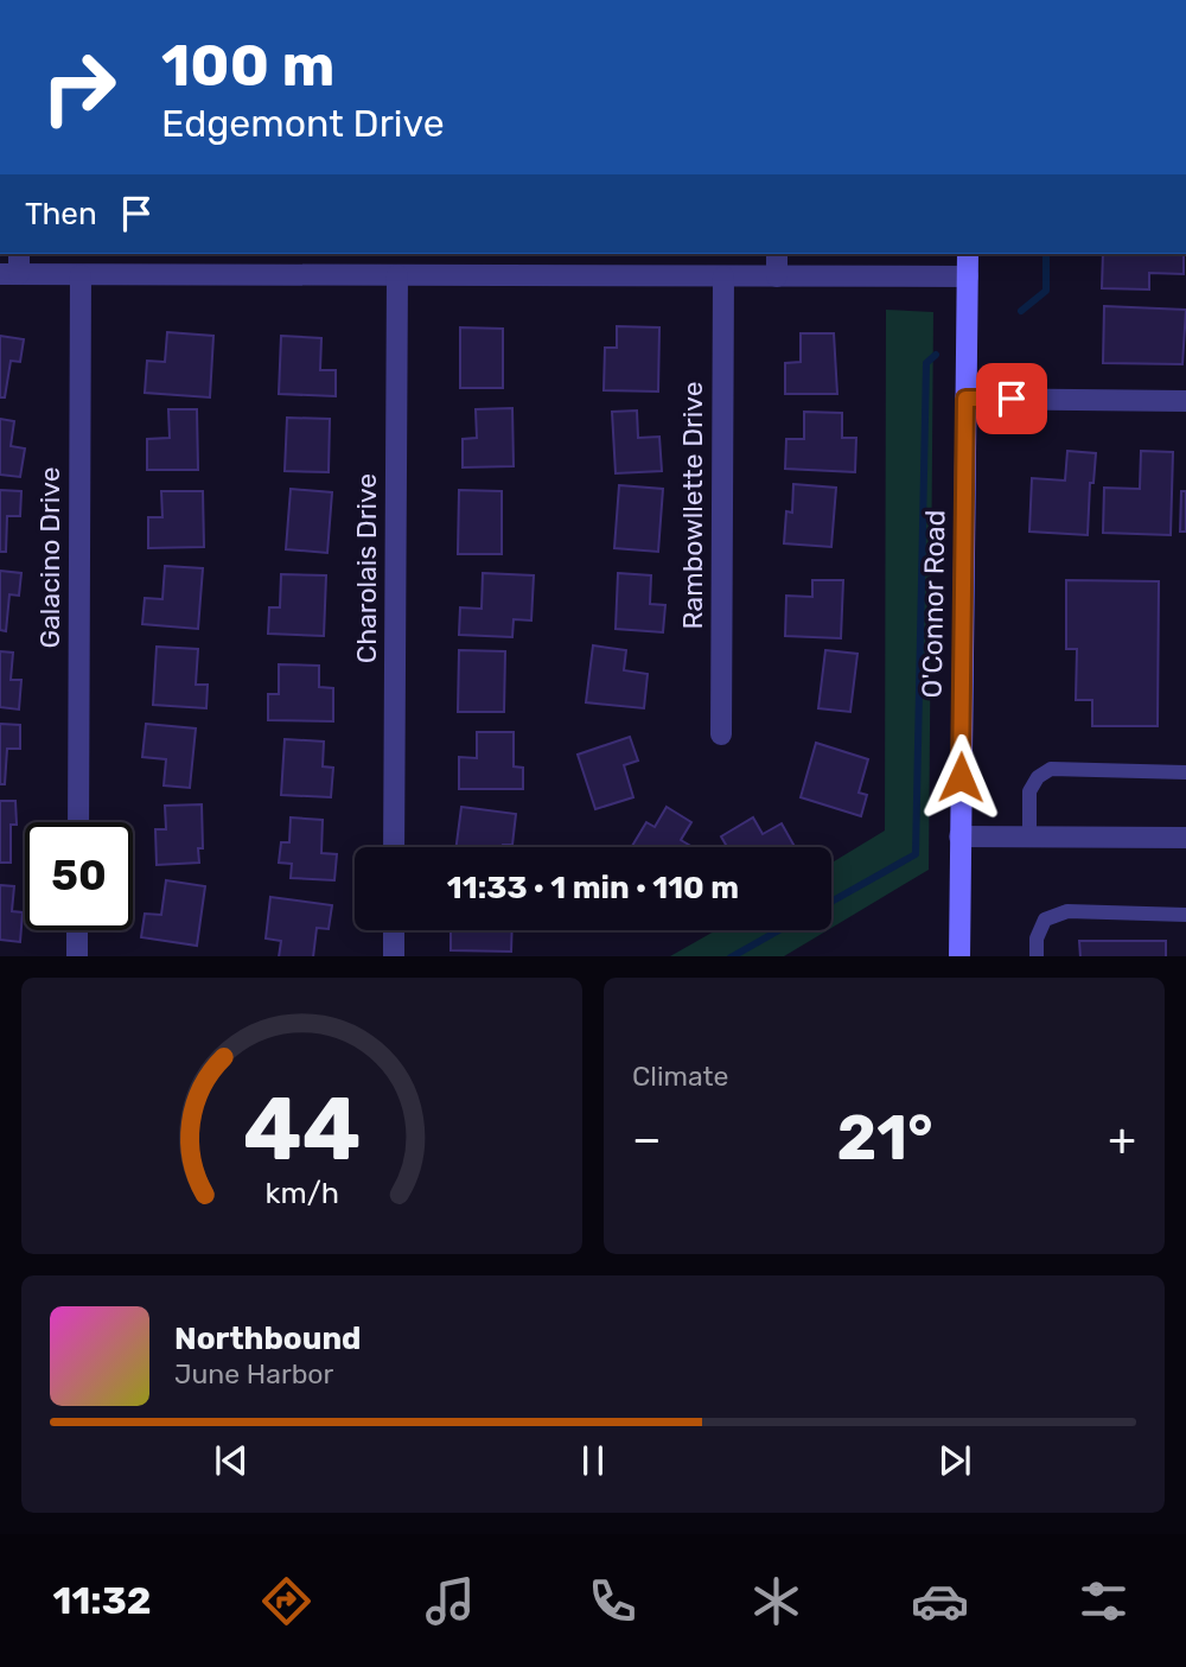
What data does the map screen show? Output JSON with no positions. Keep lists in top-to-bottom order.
{
  "streets": {
    "main road": ["O'Connor Road"],
    "street": ["Rambowllette Drive", "Galacino Drive", "Charolais Drive"]
  },
  "page": {
    "turn": ["100 m", "Edgemont Drive"],
    "then": "Then",
    "limit": "50",
    "trip": "11:33 · 1 min · 110 m",
    "tile": "Climate",
    "heat": ["−", "21°", "+"],
    "song": ["Northbound", "June Harbor"],
    "tabs": "11:32",
    "gauge": ["44", "km/h"]
  }
}
